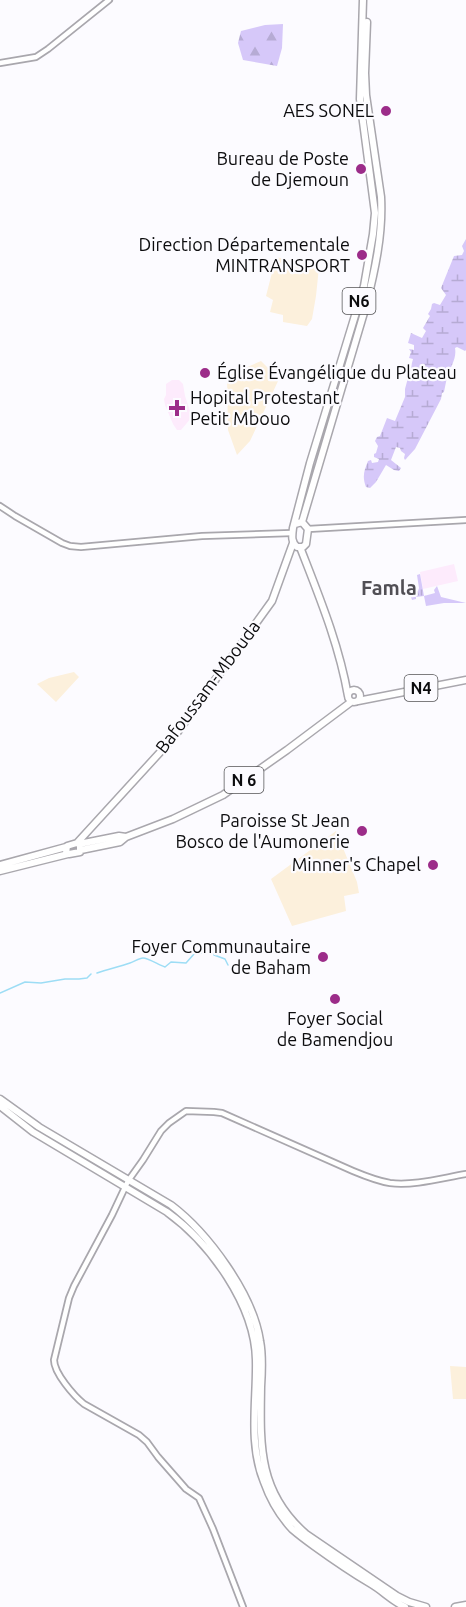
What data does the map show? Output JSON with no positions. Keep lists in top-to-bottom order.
{
  "streets": {
    "main road": [
      "N6",
      "Bafoussam-Mbouda",
      "N4",
      "N 6"
    ]
  },
  "crossings": [
    ["Bafoussam-Mbouda", "N 6"],
    ["N4", "N 6"]
  ],
  "districts": ["Famla"],
  "places": {
    "other": [
      "AES SONEL",
      "Bureau de Poste de Djemoun",
      "Direction Départementale MINTRANSPORT",
      "Église Évangélique du Plateau",
      "Paroisse St Jean Bosco de l'Aumonerie",
      "Minner's Chapel",
      "Foyer Communautaire de Baham",
      "Foyer Social de Bamendjou"
    ],
    "health": ["Hopital Protestant Petit Mbouo"]
  }
}
